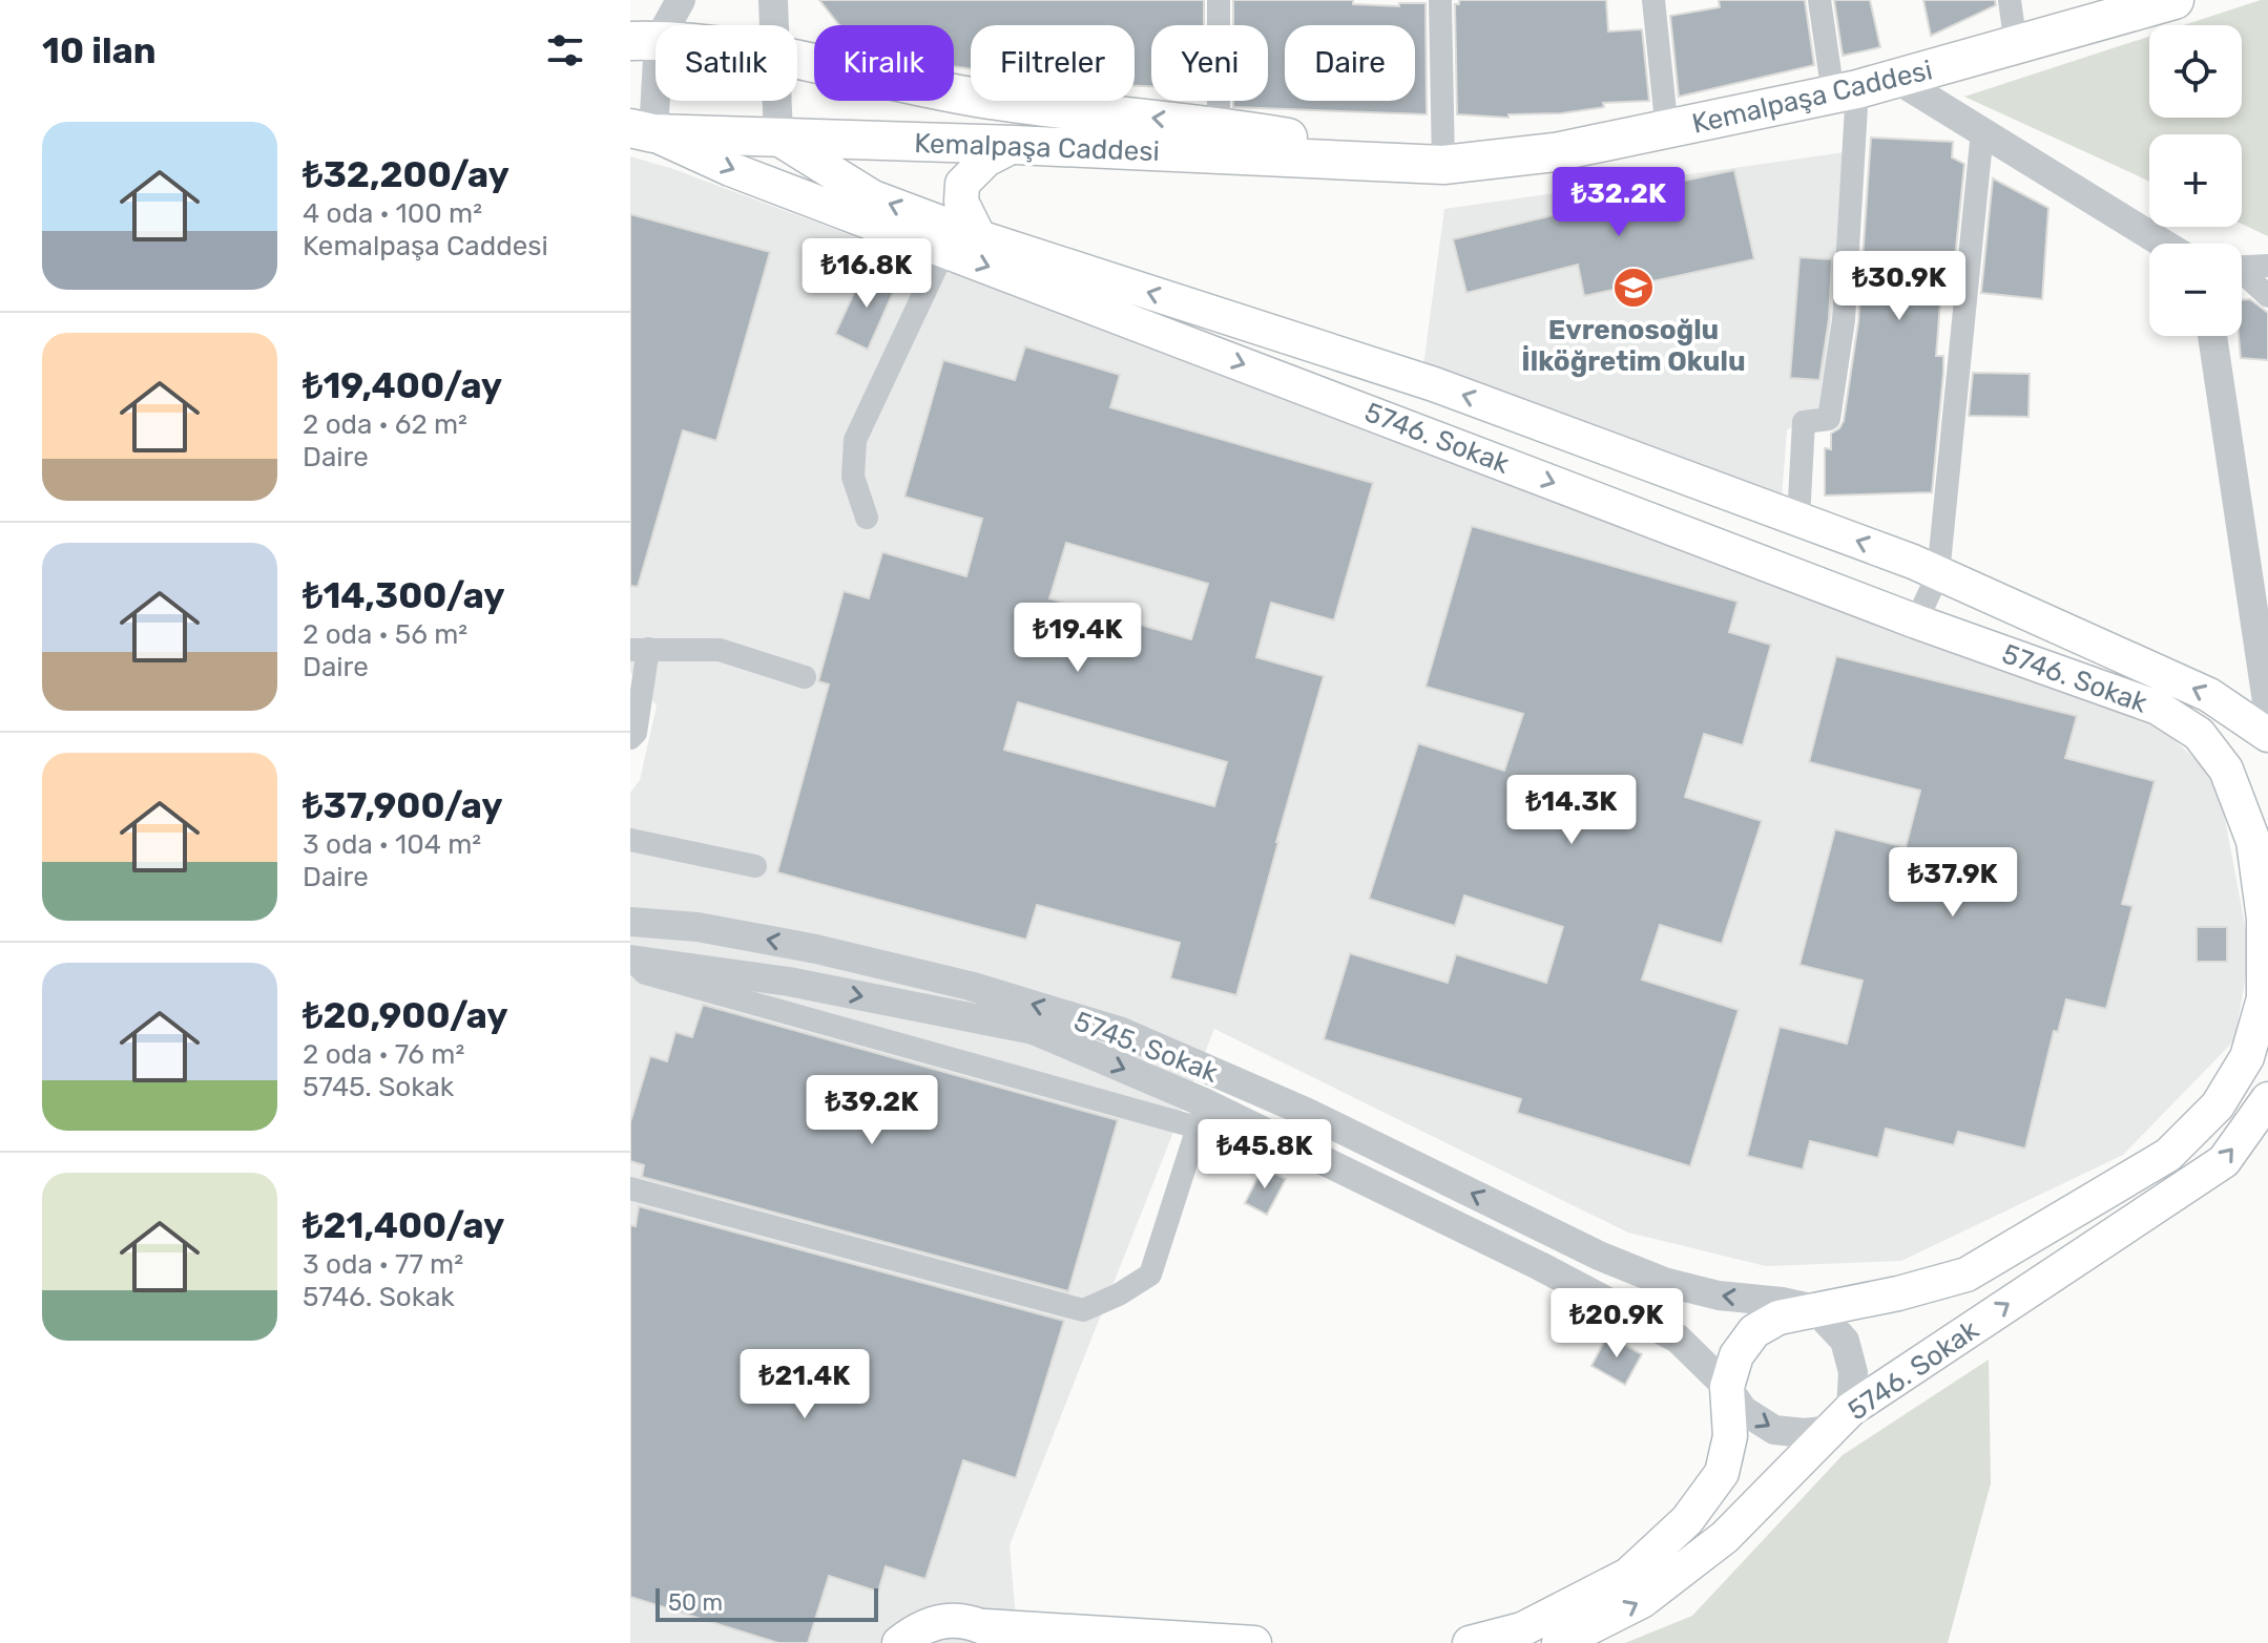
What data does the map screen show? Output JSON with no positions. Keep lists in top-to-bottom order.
{
  "streets": {
    "main road": ["Kemalpaşa Caddesi", "5746. Sokak"],
    "street": ["5745. Sokak"]
  },
  "crossings": [
    ["Kemalpaşa Caddesi", "5746. Sokak"],
    ["5746. Sokak", "5745. Sokak"]
  ],
  "places": {
    "school or university": ["Evrenosoğlu İlköğretim Okulu"]
  },
  "scale_bar": "50 m",
  "page": {
    "heading": "10 ilan",
    "map_buttons": ["+", "−"],
    "chip": [
      "Satılık",
      "Kiralık",
      "Filtreler",
      "Yeni",
      "Daire"
    ],
    "list": [
      {
        "name": "₺32,200/ay",
        "note": "4 oda · 100 m² · Kemalpaşa Caddesi"
      },
      {
        "name": "₺19,400/ay",
        "note": "2 oda · 62 m² · Daire"
      },
      {
        "name": "₺14,300/ay",
        "note": "2 oda · 56 m² · Daire"
      },
      {
        "name": "₺37,900/ay",
        "note": "3 oda · 104 m² · Daire"
      },
      {
        "name": "₺20,900/ay",
        "note": "2 oda · 76 m² · 5745. Sokak"
      },
      {
        "name": "₺21,400/ay",
        "note": "3 oda · 77 m² · 5746. Sokak"
      }
    ],
    "price": [
      "₺32.2K",
      "₺16.8K",
      "₺30.9K",
      "₺19.4K",
      "₺14.3K",
      "₺37.9K",
      "₺39.2K",
      "₺45.8K",
      "₺20.9K",
      "₺21.4K"
    ],
    "scale": "50 m"
  }
}
